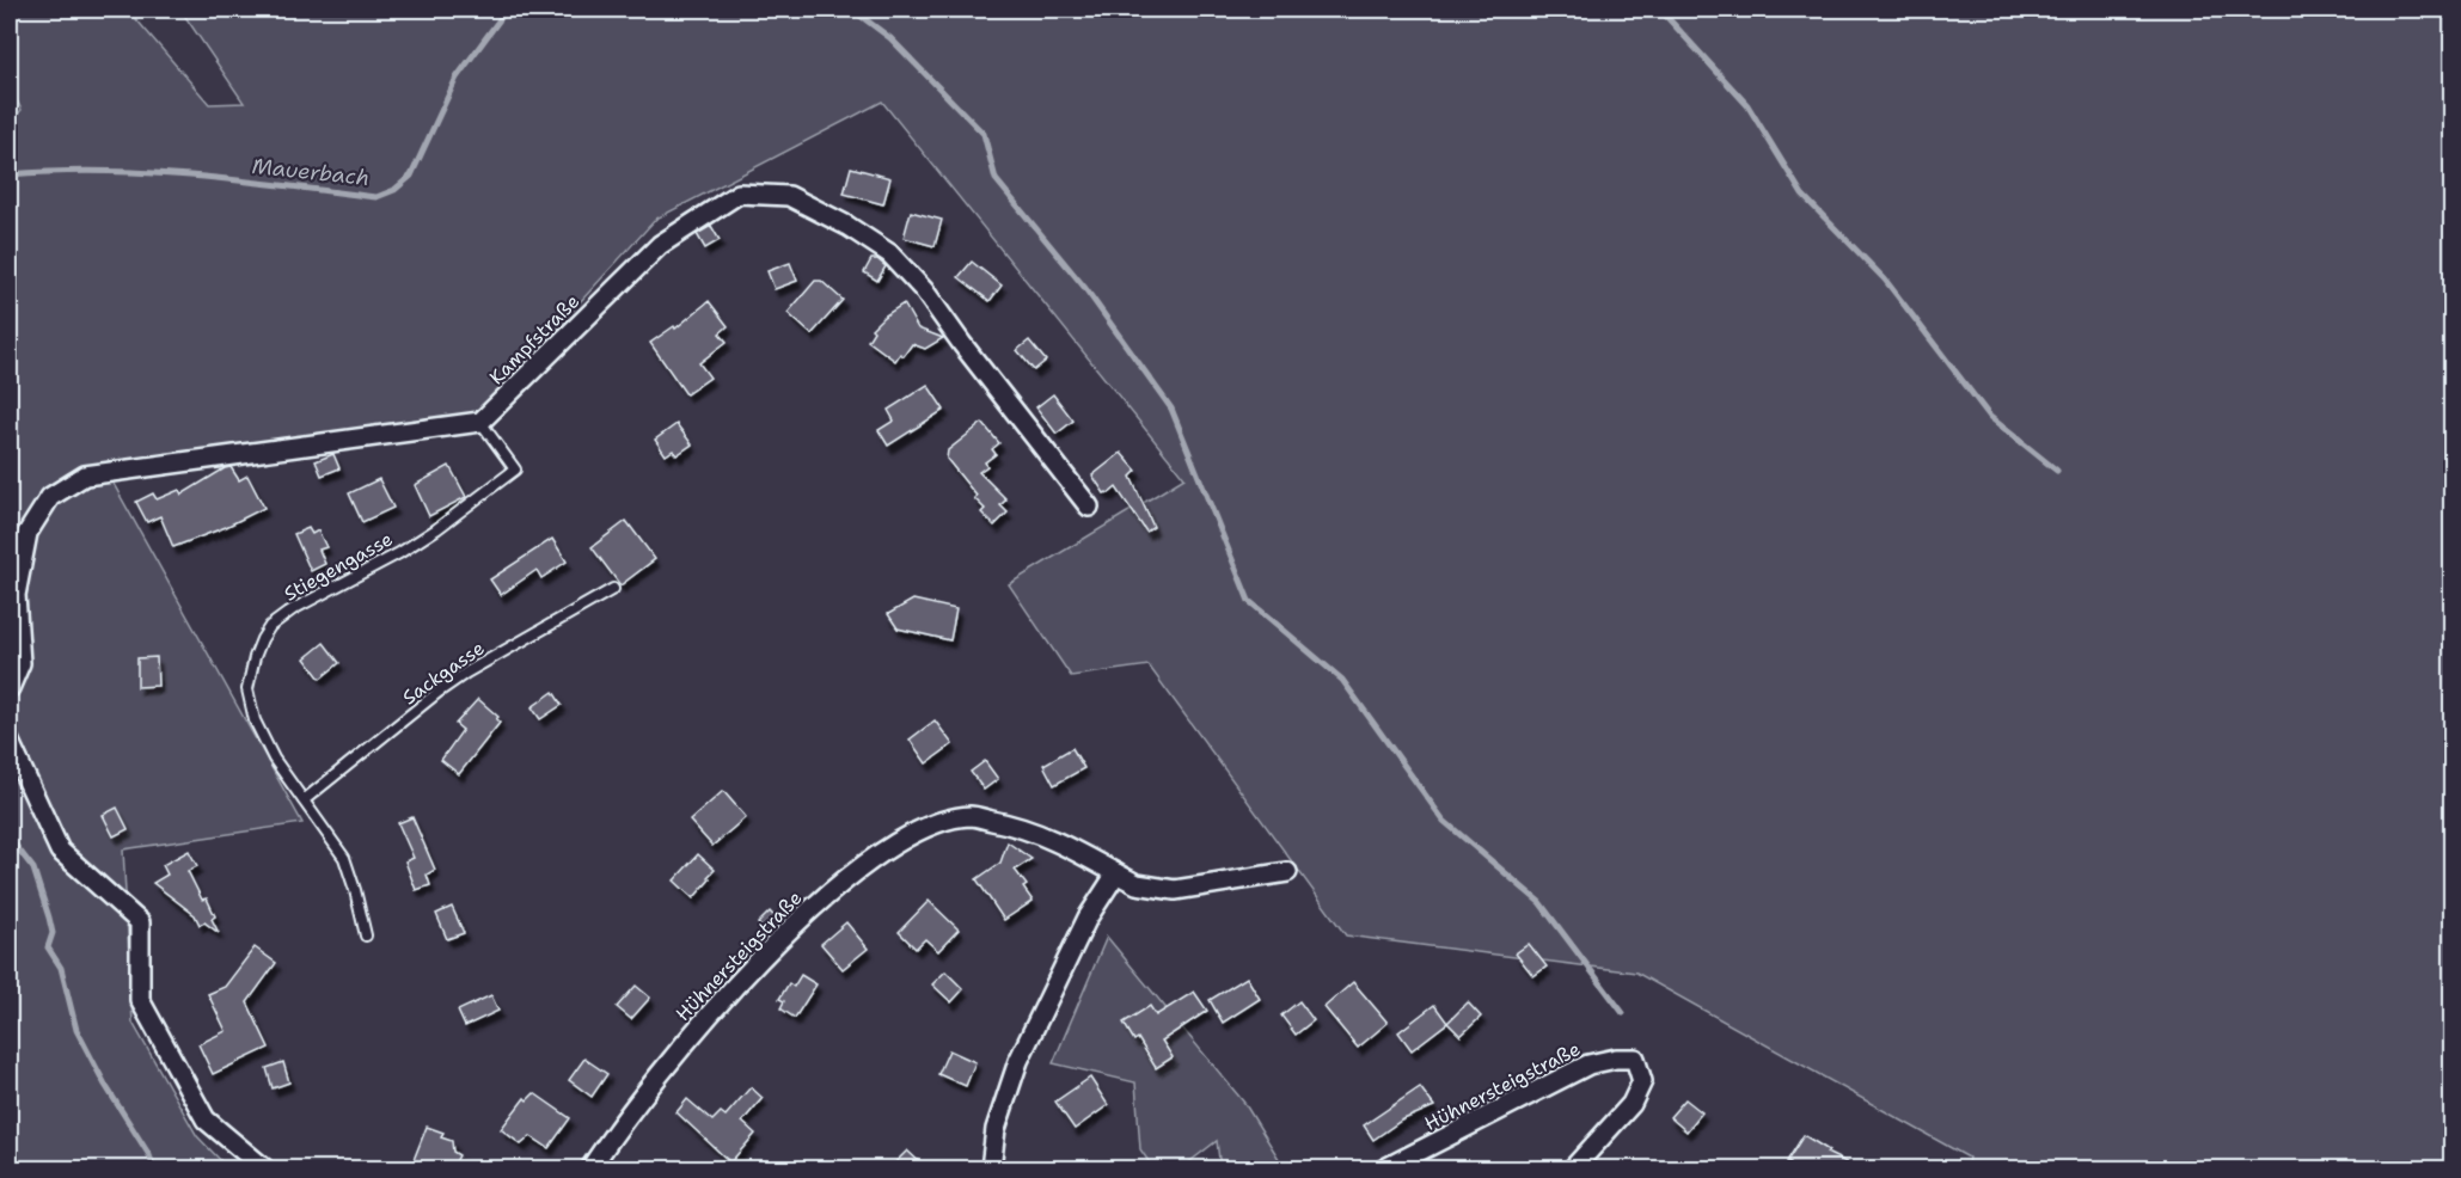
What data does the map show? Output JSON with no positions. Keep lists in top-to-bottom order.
{
  "streets": {
    "street": ["Kampfstraße", "Hühnersteigstraße"],
    "lane": ["Stiegengasse", "Sackgasse"]
  },
  "crossings": [
    ["Kampfstraße", "Stiegengasse"],
    ["Stiegengasse", "Sackgasse"]
  ],
  "water": ["Mauerbach"]
}
